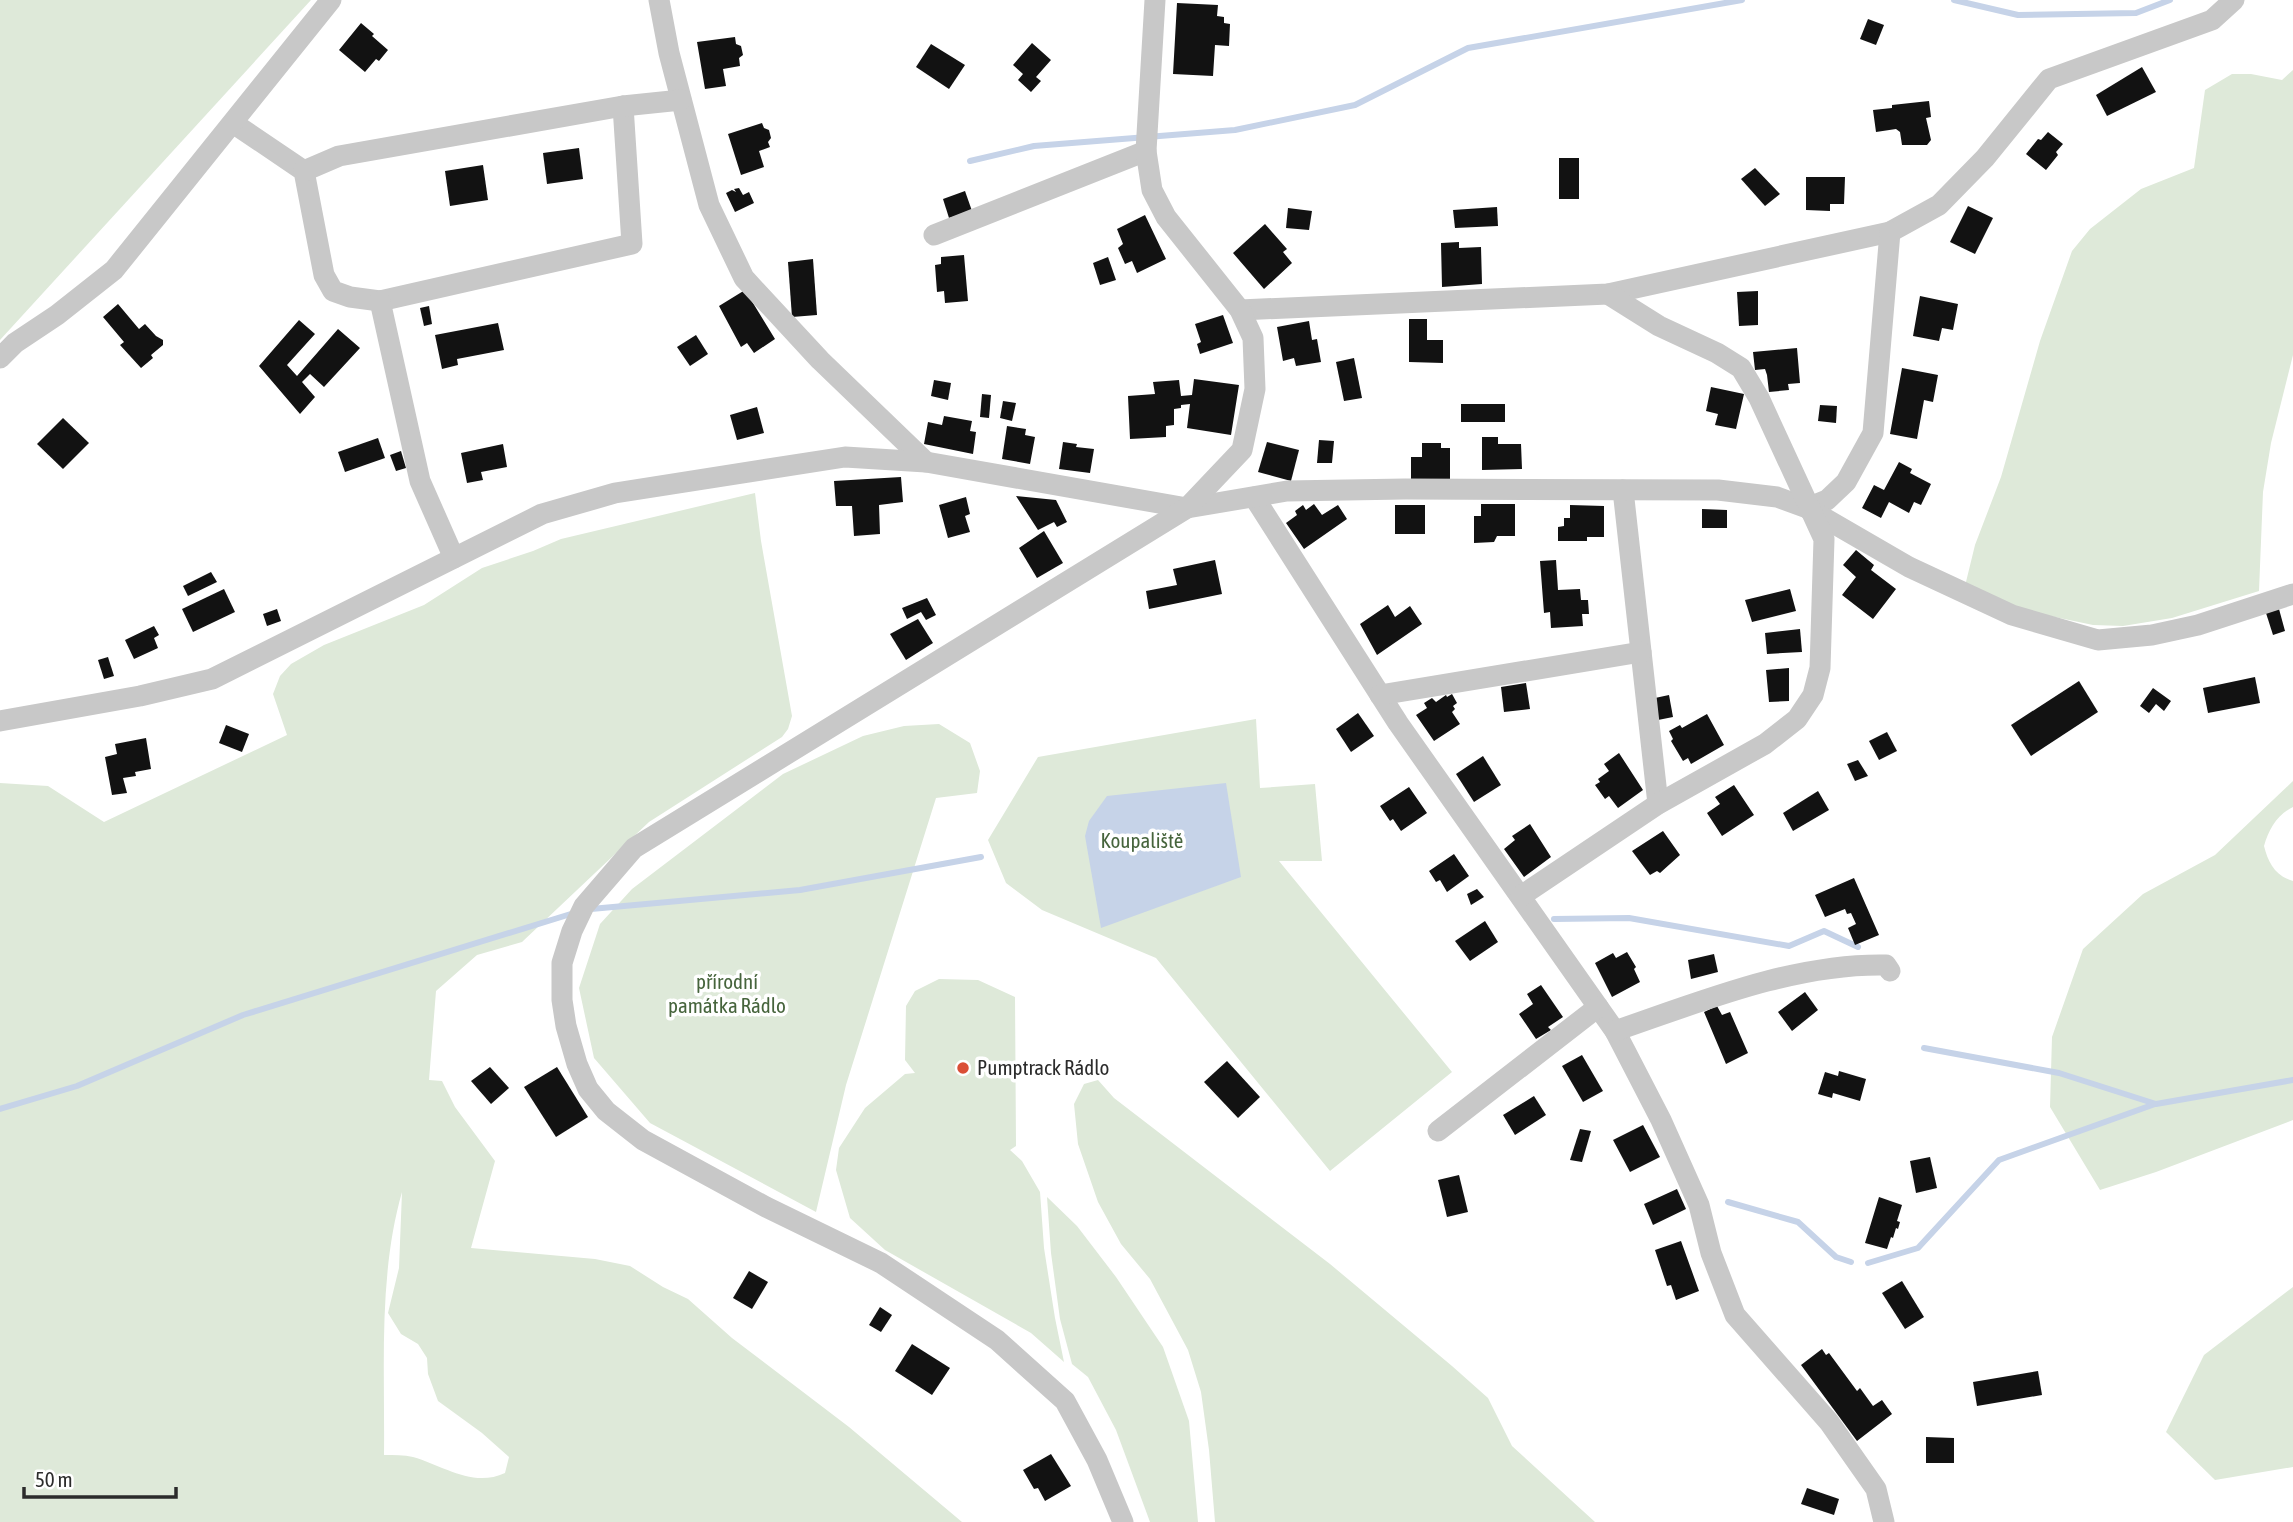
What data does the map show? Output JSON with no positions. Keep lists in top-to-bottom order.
{
  "parks": ["Koupaliště", "přírodní památka Rádlo"],
  "places": ["Pumptrack Rádlo"],
  "scale_bar": "50 m"
}
